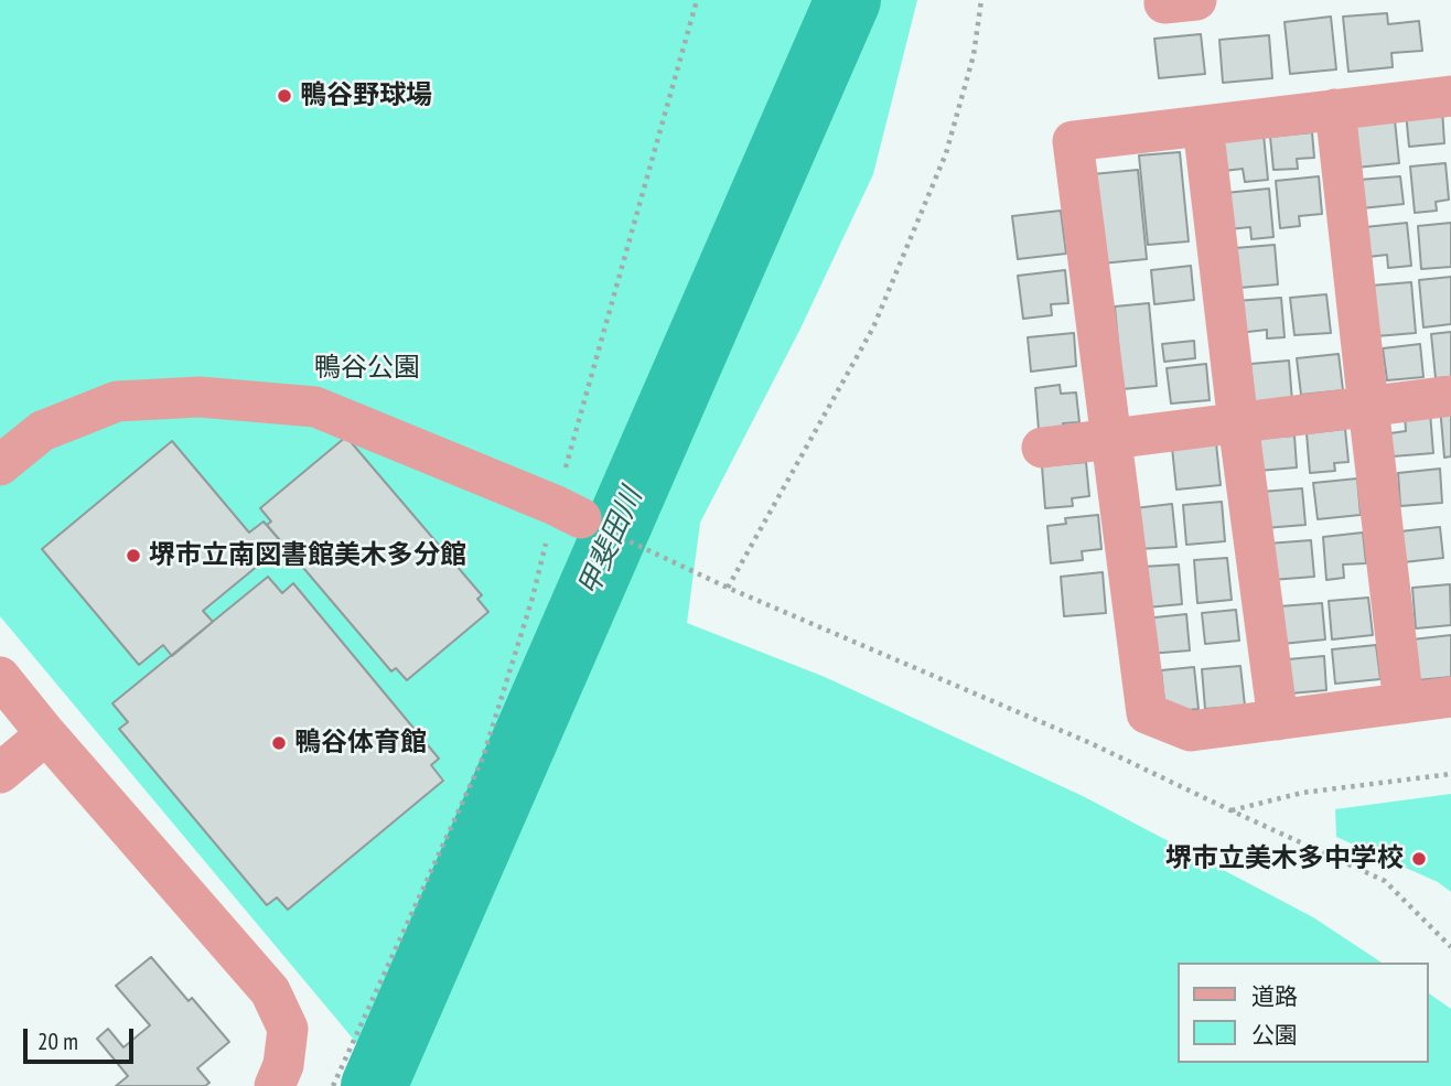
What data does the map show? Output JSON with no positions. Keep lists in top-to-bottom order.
{
  "water": ["甲斐田川"],
  "parks": ["鴨谷公園"],
  "places": [
    "鴨谷野球場",
    "堺市立南図書館美木多分館",
    "鴨谷体育館",
    "堺市立美木多中学校"
  ],
  "legend": ["道路", "公園"],
  "scale_bar": "20 m"
}
